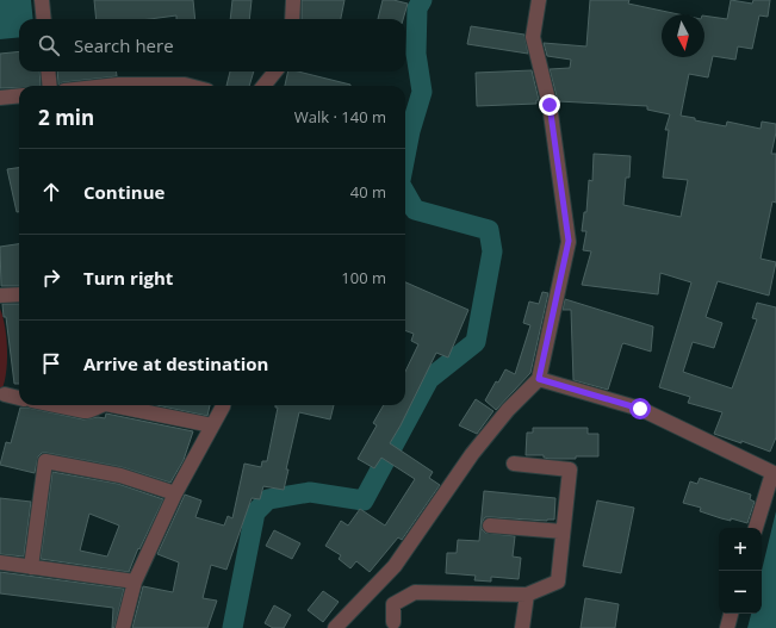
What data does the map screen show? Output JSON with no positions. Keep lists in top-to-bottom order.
{
  "north": "bottom",
  "page": {
    "search": "Search here",
    "heading": ["2 min", "Walk · 140 m"],
    "list": [
      ["Continue", "40 m"],
      ["Turn right", "100 m"],
      "Arrive at destination"
    ],
    "map_buttons": ["+", "−"]
  }
}
